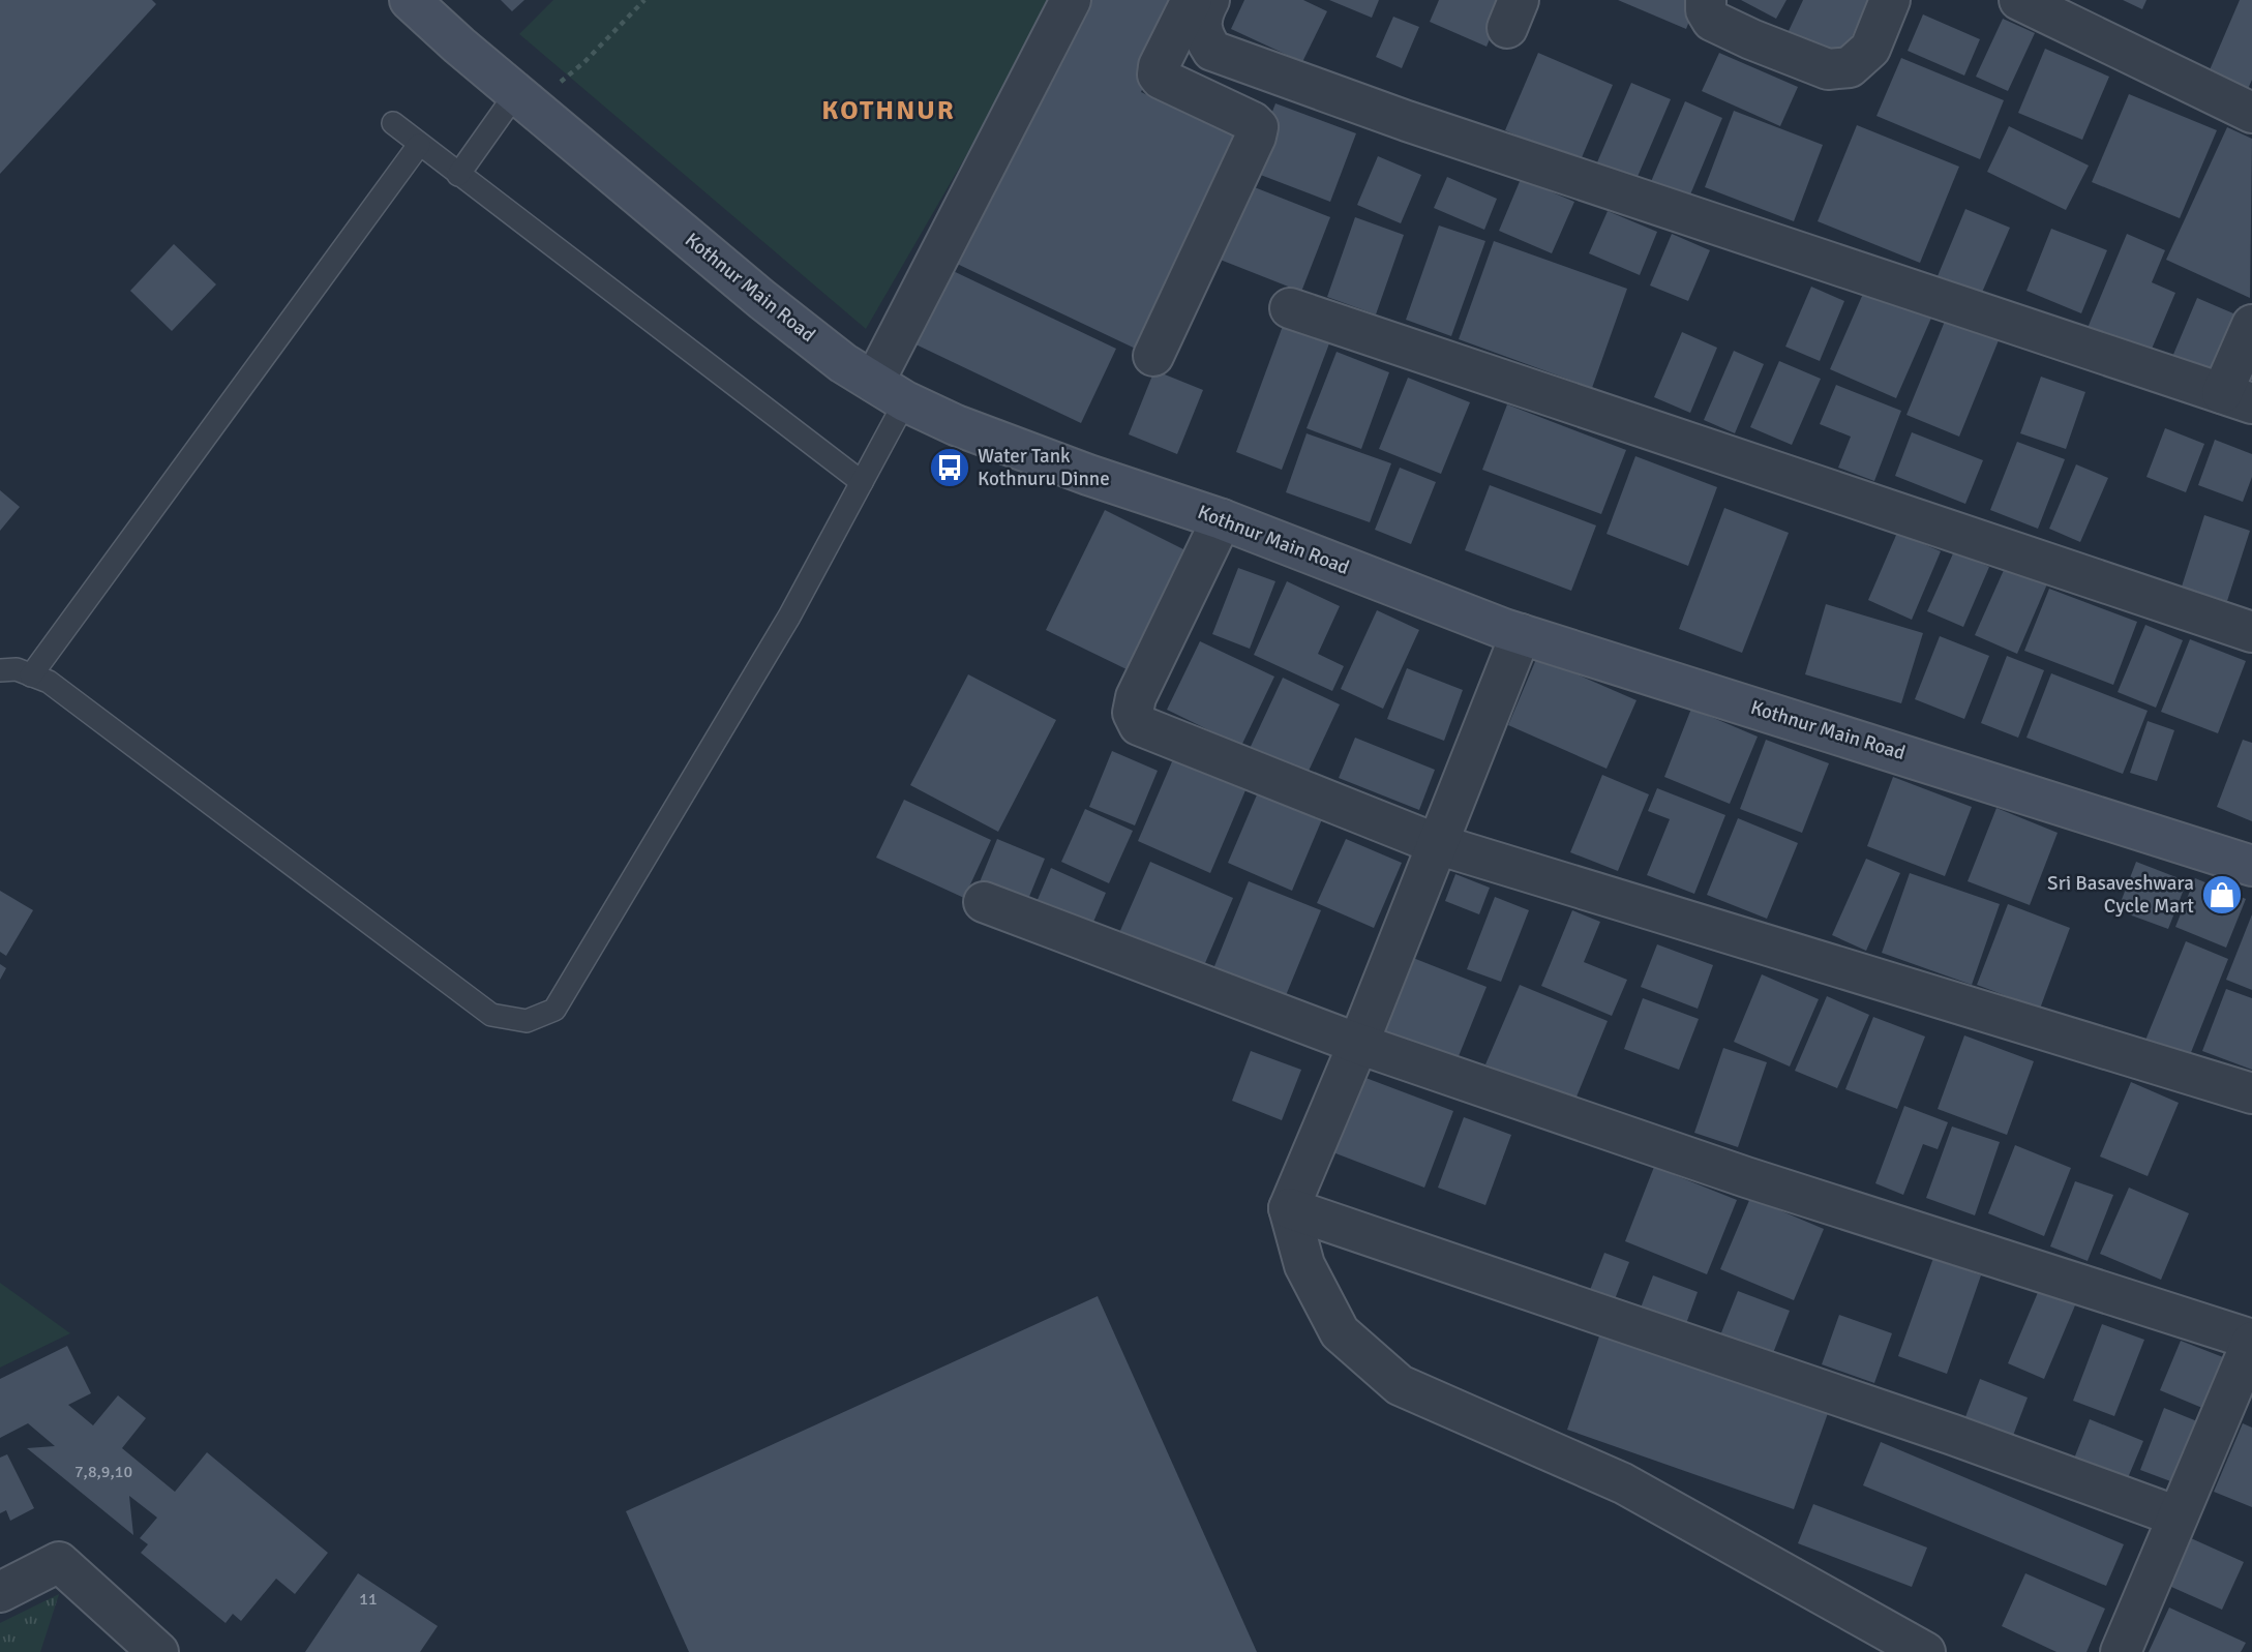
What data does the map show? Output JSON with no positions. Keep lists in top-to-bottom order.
{
  "streets": {
    "main road": ["Kothnur Main Road"]
  },
  "districts": ["KOTHNUR"],
  "places": {
    "bus stop": ["Water Tank Kothnuru Dinne"],
    "shop": ["Sri Basaveshwara Cycle Mart"]
  },
  "house_numbers": ["7,8,9,10", "11"]
}
